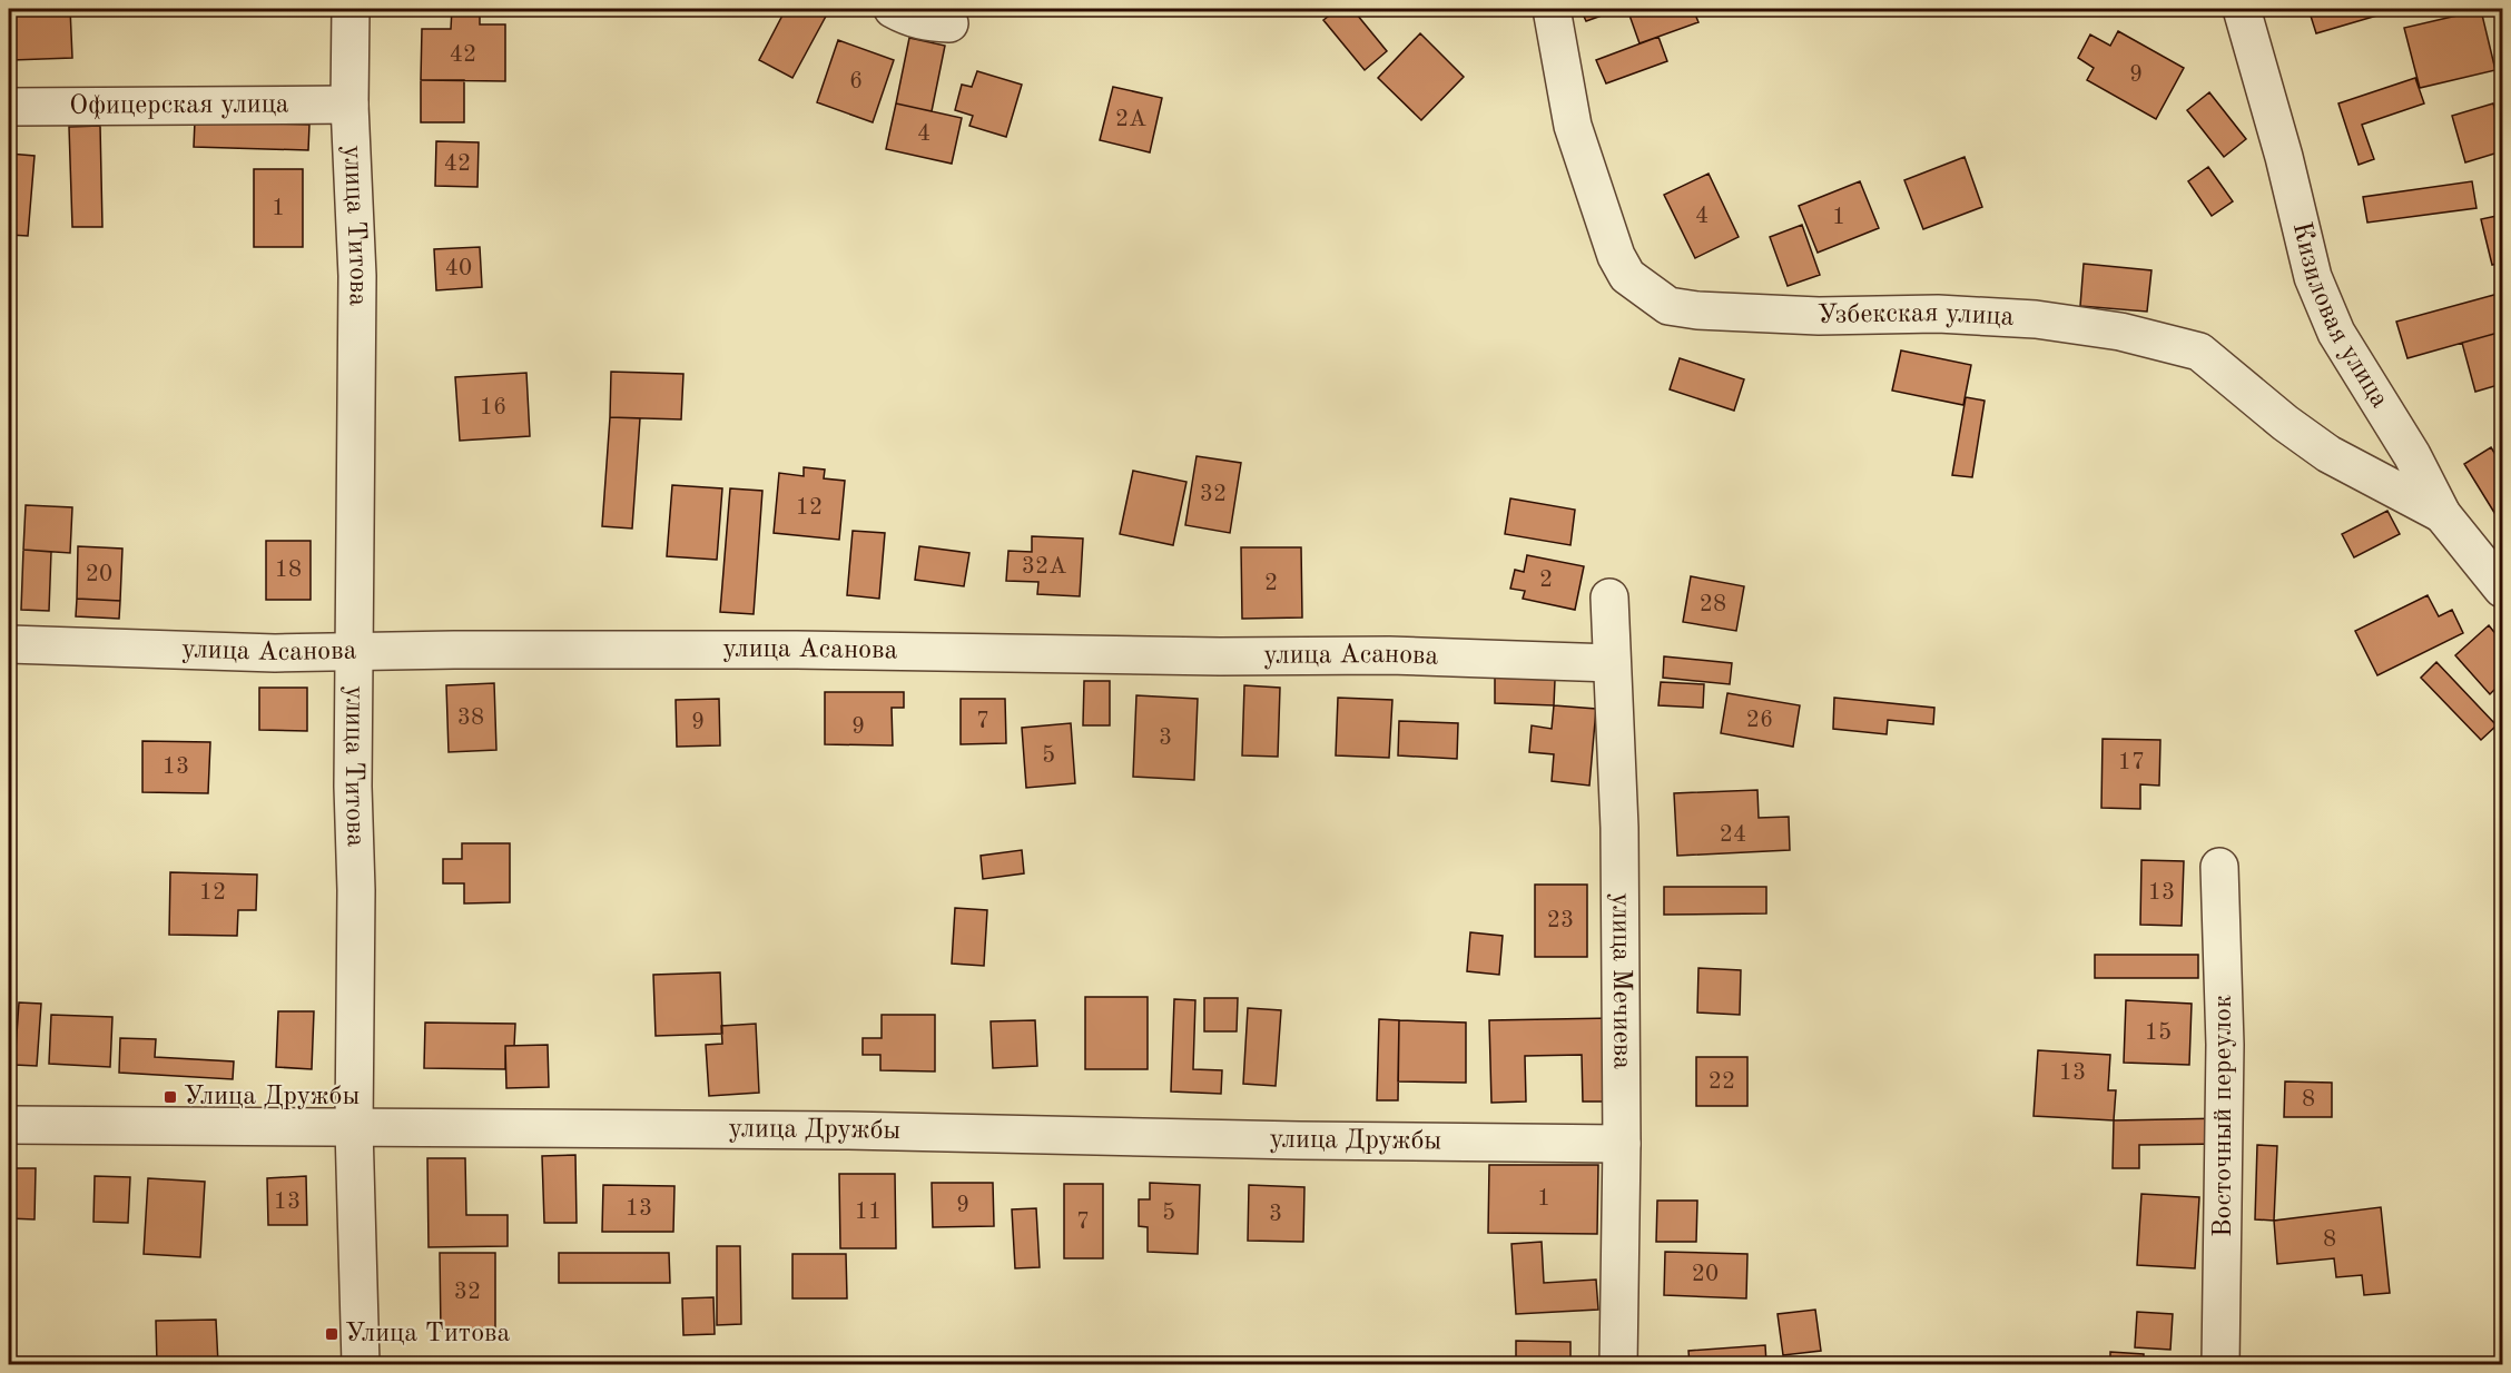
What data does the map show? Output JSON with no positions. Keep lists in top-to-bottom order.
{
  "streets": {
    "street": [
      "Офицерская улица",
      "улица Титова",
      "Кизиловая улица",
      "Узбекская улица",
      "улица Асанова",
      "улица Мечиева",
      "Восточный переулок",
      "улица Дружбы"
    ]
  },
  "crossings": [
    ["Офицерская улица", "улица Титова"],
    ["улица Титова", "улица Асанова"],
    ["улица Титова", "улица Дружбы"],
    ["Кизиловая улица", "Узбекская улица"],
    ["улица Асанова", "улица Мечиева"],
    ["улица Мечиева", "улица Дружбы"]
  ],
  "places": {
    "transit": ["Улица Дружбы", "Улица Титова"]
  },
  "house_numbers": [
    "42",
    "9",
    "6",
    "2А",
    "4",
    "42",
    "1",
    "4",
    "1",
    "40",
    "16",
    "32",
    "12",
    "32А",
    "18",
    "20",
    "2",
    "2",
    "28",
    "38",
    "26",
    "7",
    "9",
    "9",
    "3",
    "5",
    "17",
    "13",
    "24",
    "12",
    "13",
    "23",
    "15",
    "13",
    "22",
    "8",
    "1",
    "13",
    "9",
    "13",
    "11",
    "5",
    "3",
    "7",
    "8",
    "20",
    "32"
  ]
}
